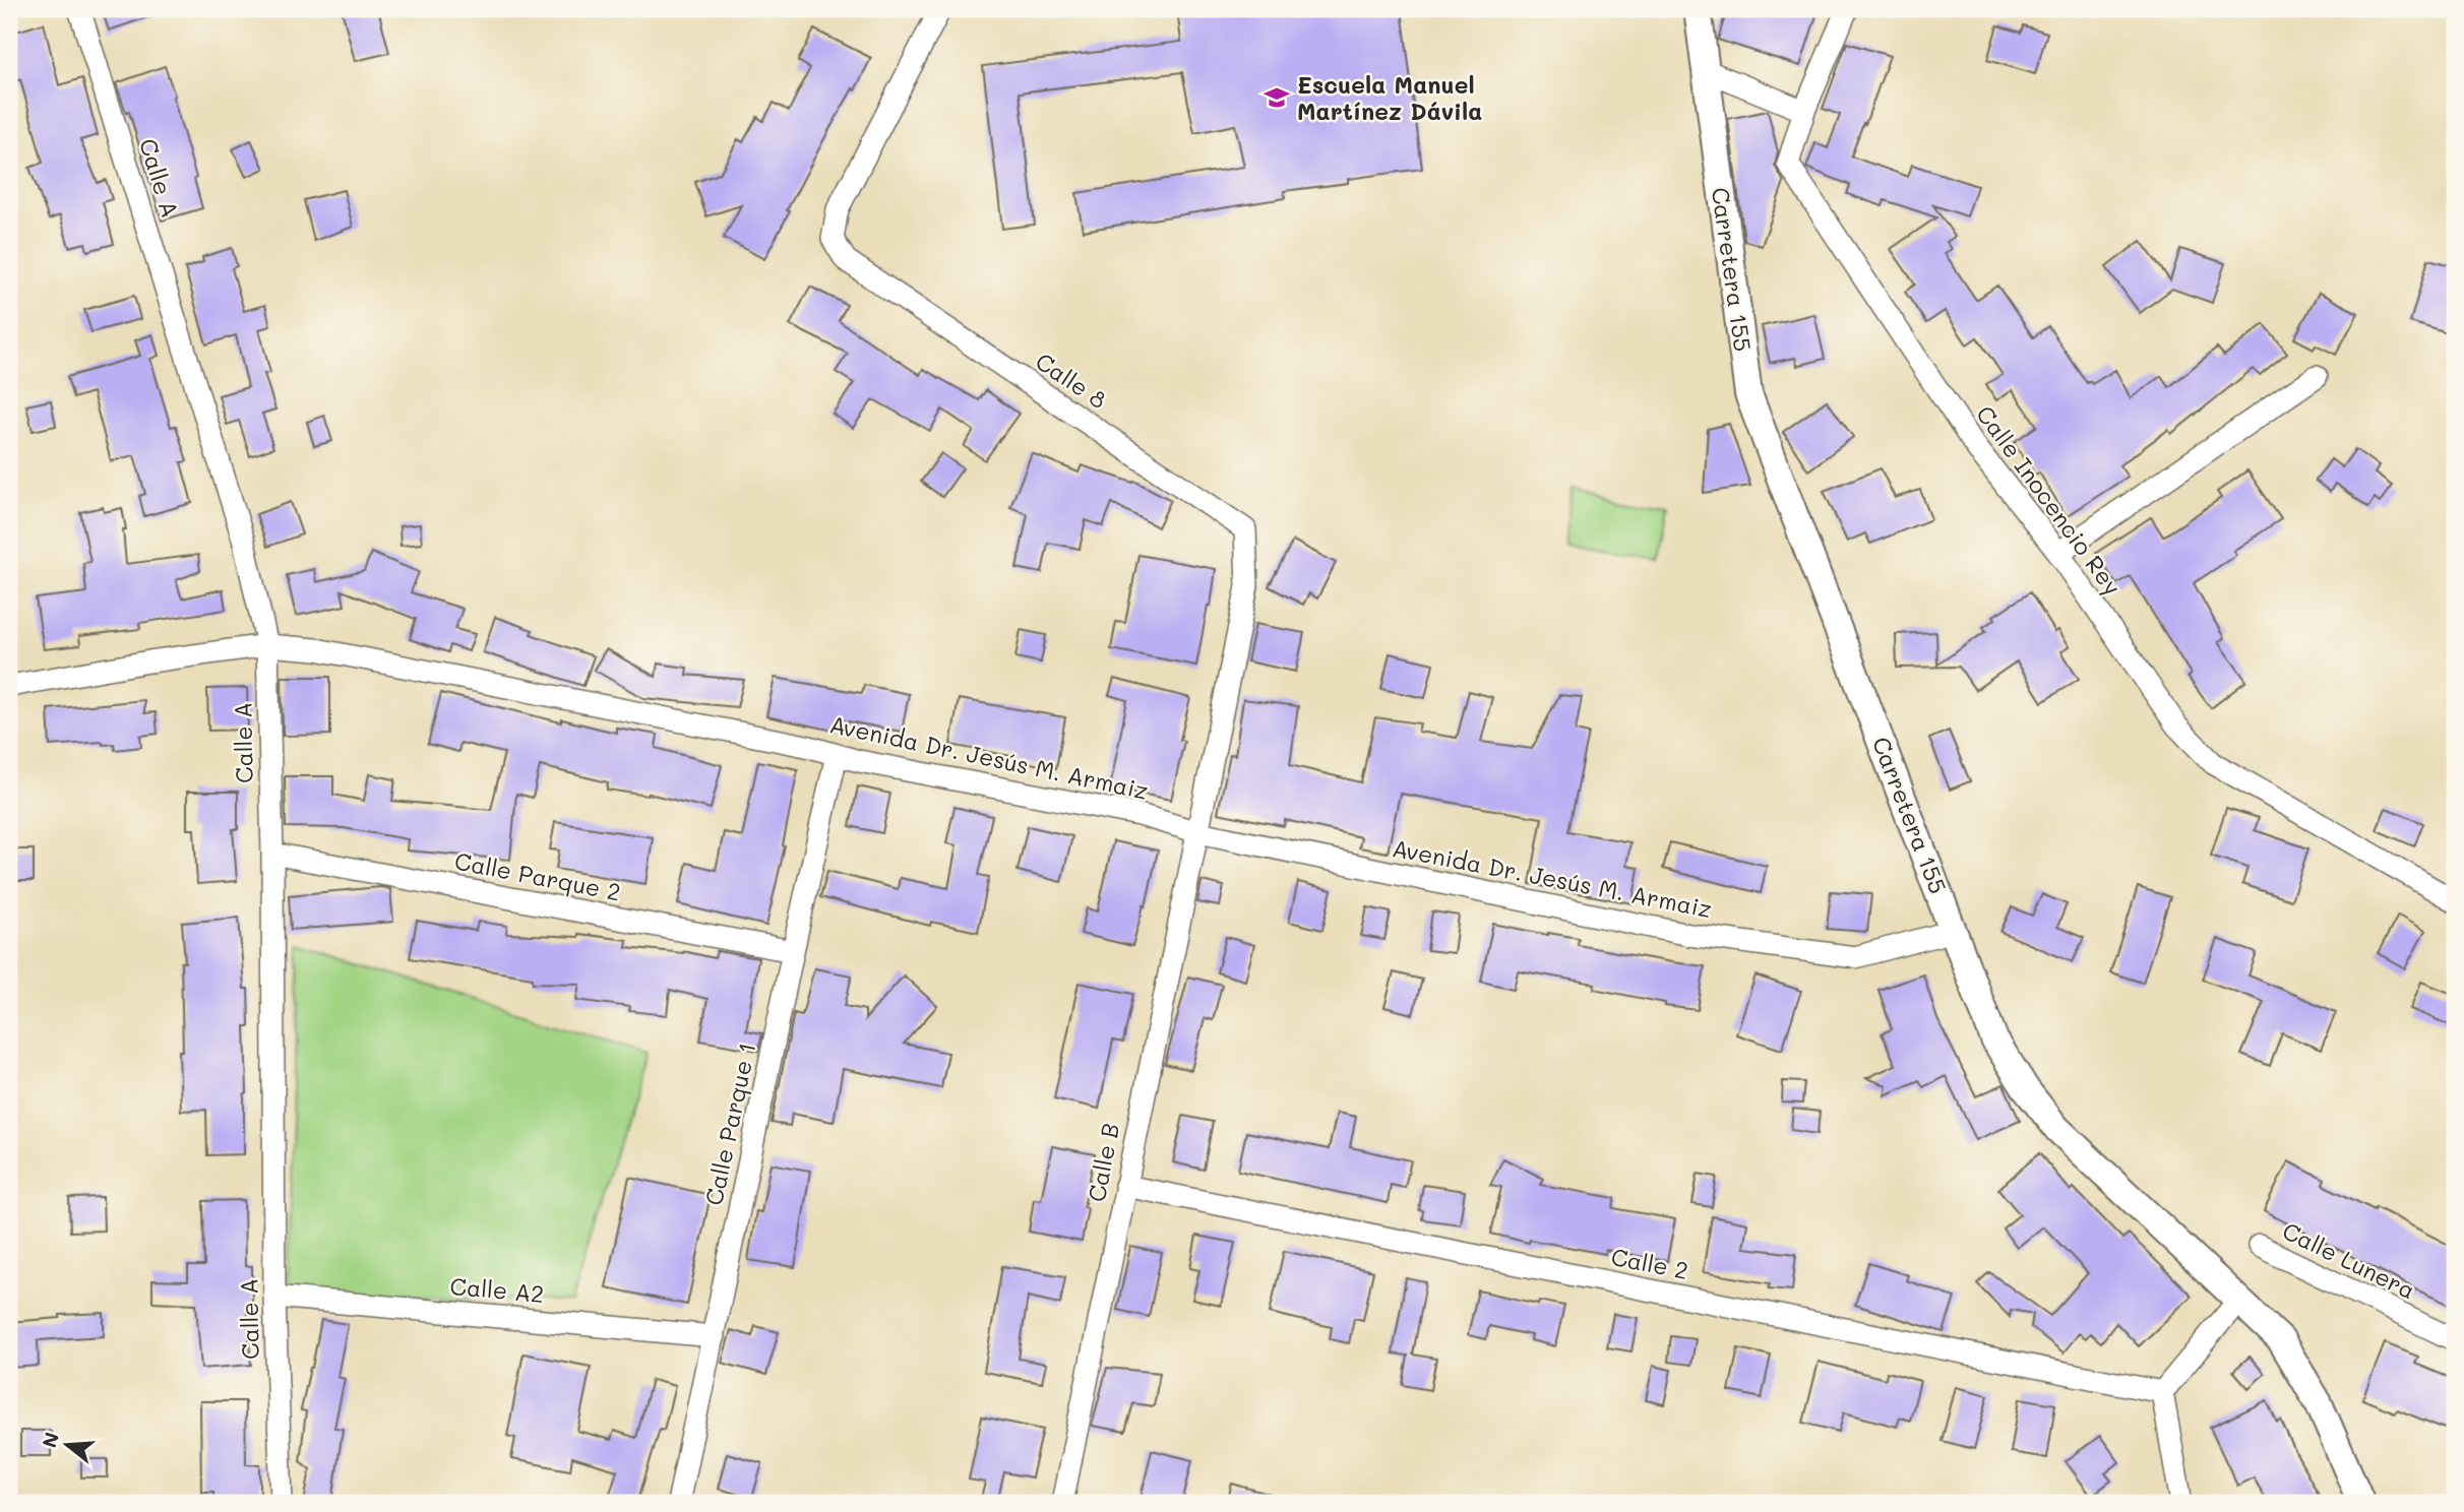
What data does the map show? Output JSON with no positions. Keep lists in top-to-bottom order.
{
  "streets": {
    "street": [
      "Calle A",
      "Carretera 155",
      "Calle 8",
      "Calle Inocencio Rey",
      "Avenida Dr. Jesús M. Armaiz",
      "Calle Parque 2",
      "Calle Parque 1",
      "Calle B",
      "Calle Lunera",
      "Calle 2",
      "Calle A2"
    ]
  },
  "crossings": [
    ["Calle A", "Avenida Dr. Jesús M. Armaiz"],
    ["Calle A", "Calle Parque 2"],
    ["Calle A", "Calle A2"],
    ["Carretera 155", "Avenida Dr. Jesús M. Armaiz"],
    ["Calle 8", "Avenida Dr. Jesús M. Armaiz"],
    ["Calle 8", "Calle B"],
    ["Avenida Dr. Jesús M. Armaiz", "Calle Parque 1"],
    ["Avenida Dr. Jesús M. Armaiz", "Calle B"],
    ["Calle Parque 2", "Calle Parque 1"],
    ["Calle Parque 1", "Calle A2"],
    ["Calle B", "Calle 2"]
  ],
  "places": {
    "school or university": ["Escuela Manuel Martínez Dávila"]
  },
  "north": "left"
}
